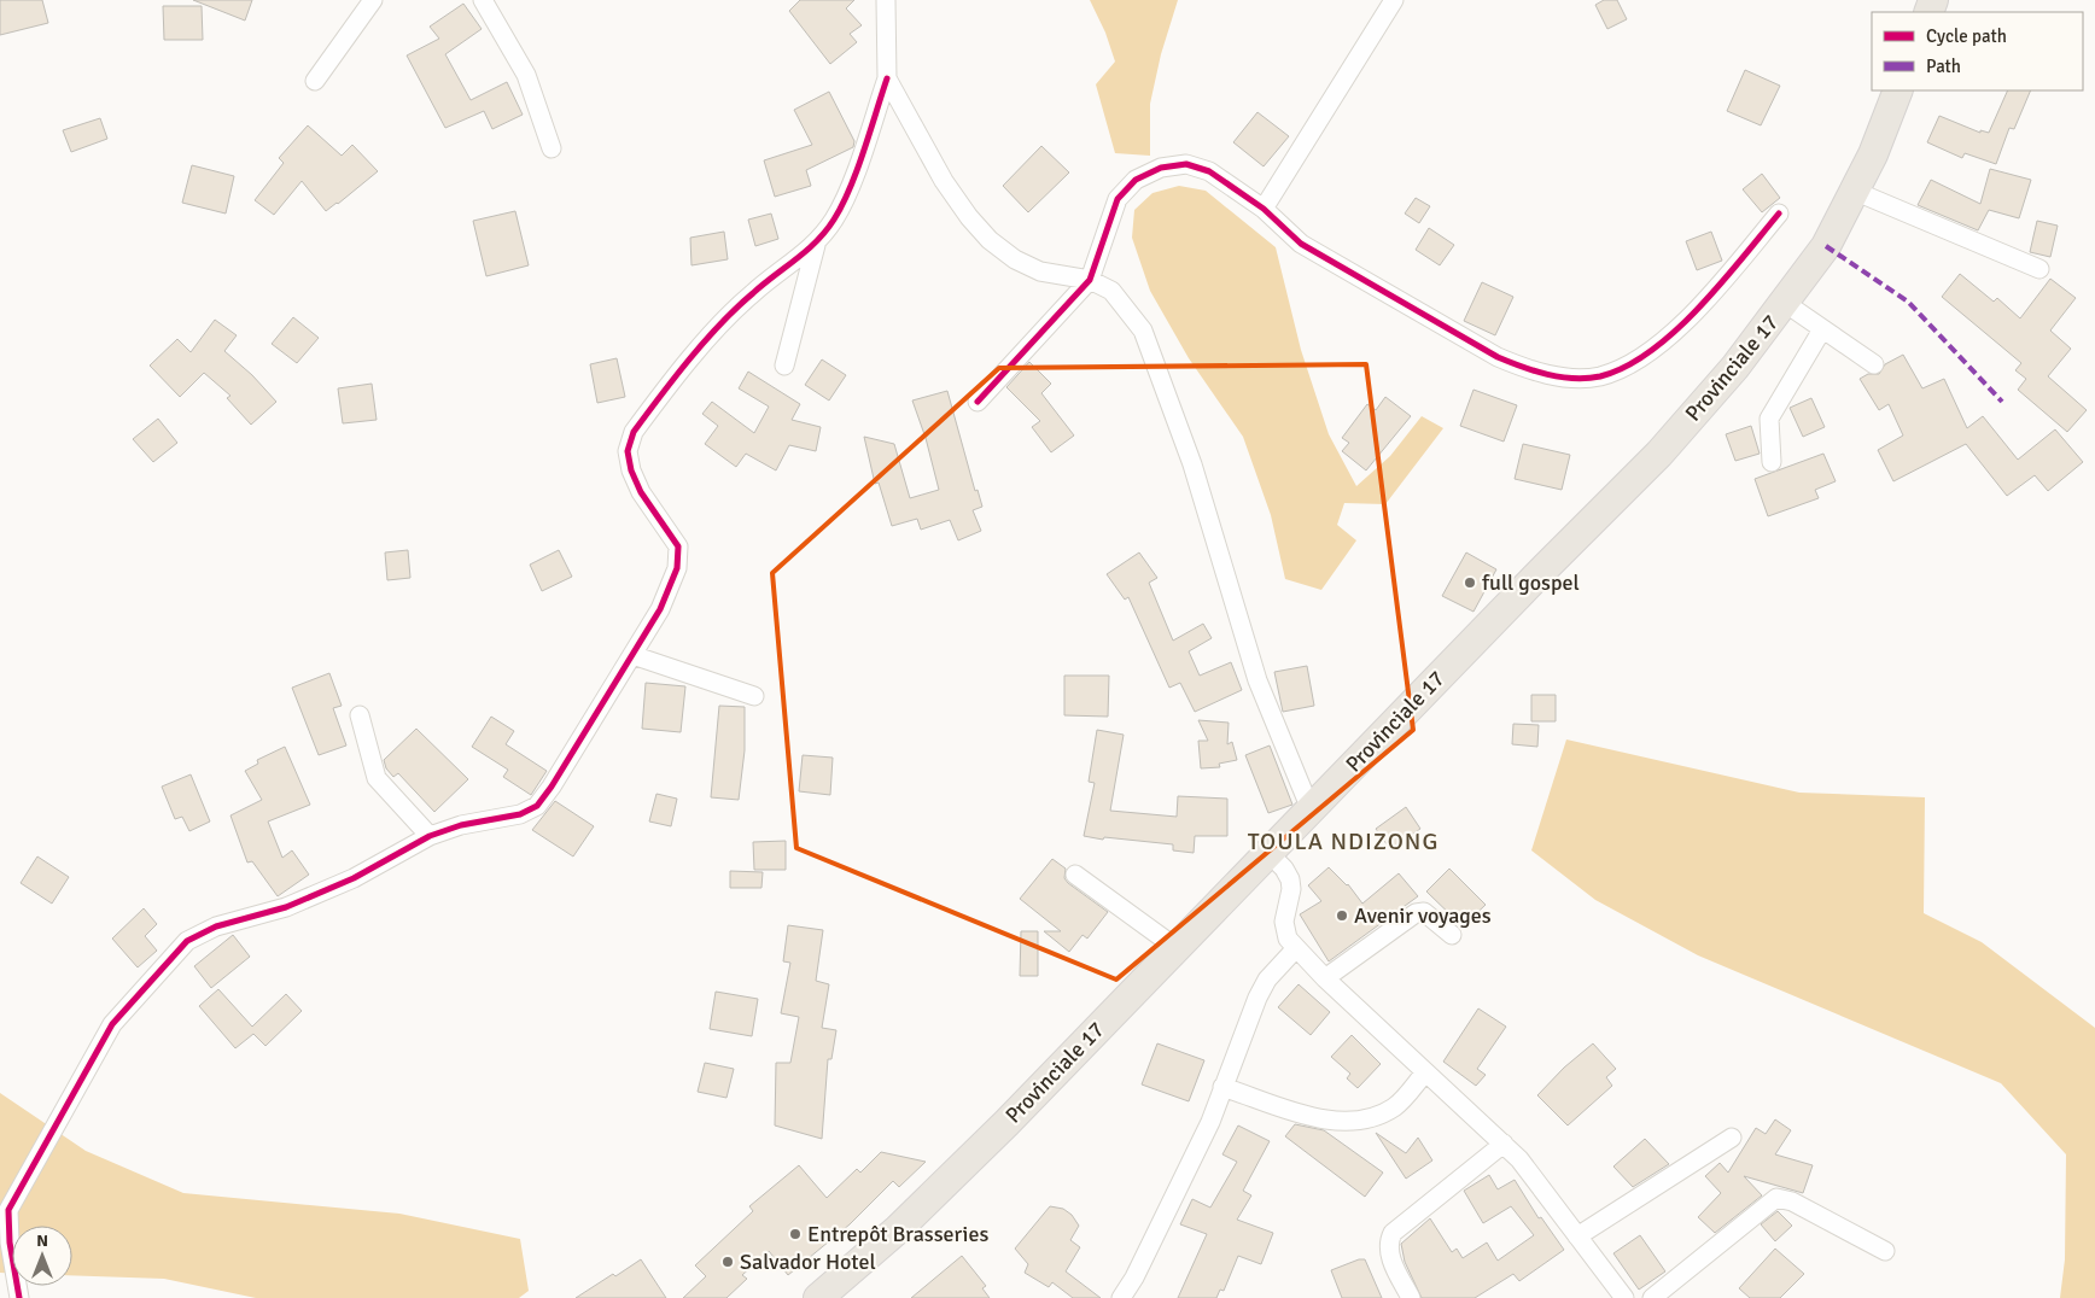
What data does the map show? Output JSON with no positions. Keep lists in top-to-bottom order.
{
  "streets": {
    "main road": ["Provinciale 17"]
  },
  "districts": ["TOULA NDIZONG"],
  "places": [
    "full gospel",
    "Avenir voyages",
    "Entrepôt Brasseries",
    "Salvador Hotel"
  ],
  "legend": ["Cycle path", "Path"],
  "north": "top"
}
